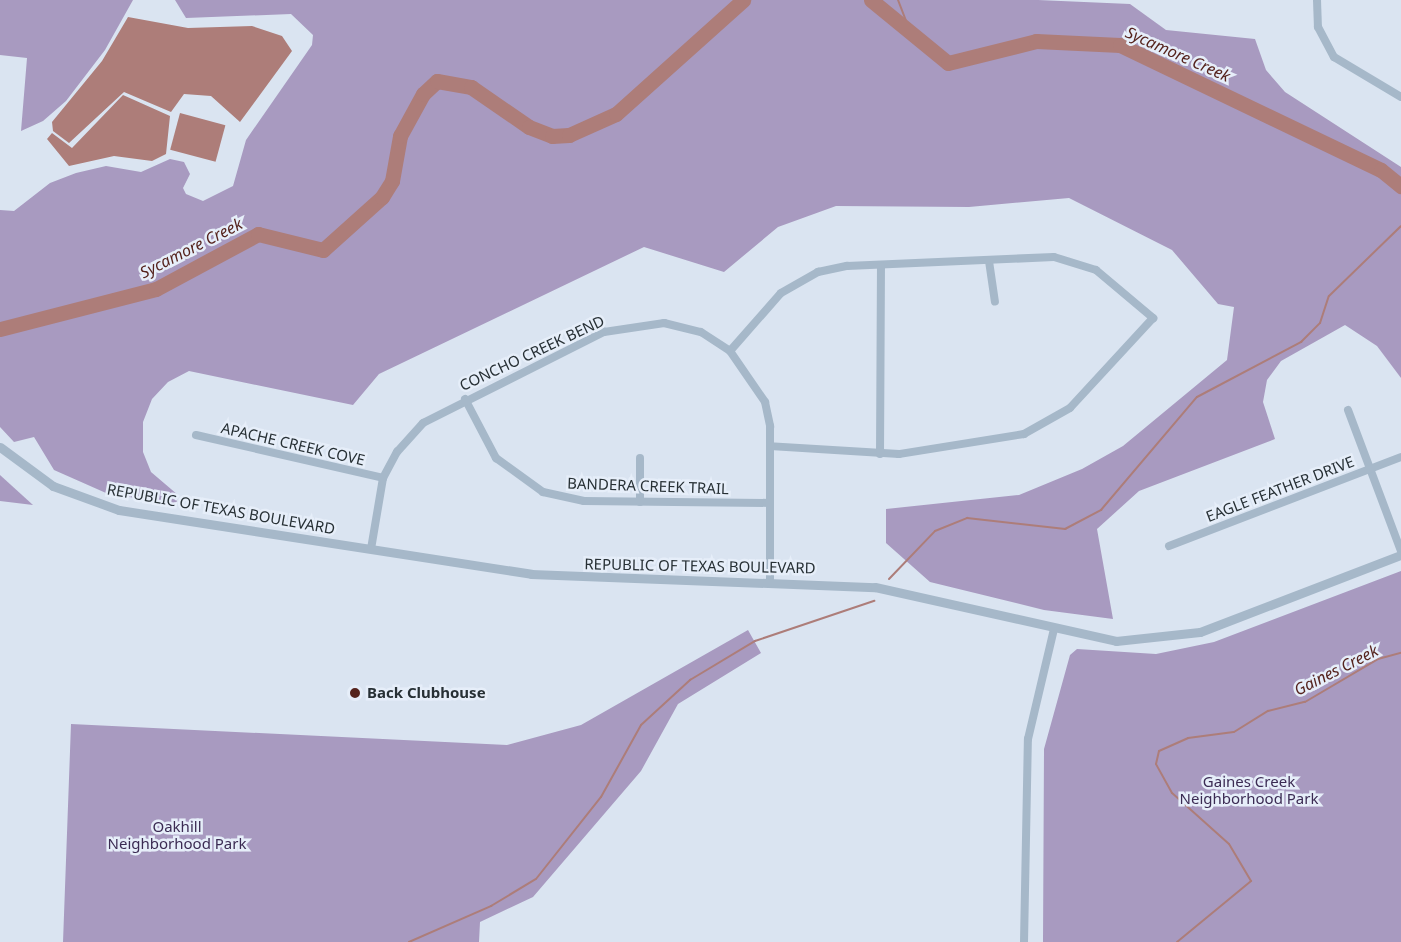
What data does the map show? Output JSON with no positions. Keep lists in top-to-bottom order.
{
  "streets": {
    "street": [
      "CONCHO CREEK BEND",
      "APACHE CREEK COVE",
      "BANDERA CREEK TRAIL",
      "EAGLE FEATHER DRIVE",
      "REPUBLIC OF TEXAS BOULEVARD"
    ]
  },
  "crossings": [
    ["CONCHO CREEK BEND", "APACHE CREEK COVE"],
    ["CONCHO CREEK BEND", "BANDERA CREEK TRAIL"],
    ["CONCHO CREEK BEND", "REPUBLIC OF TEXAS BOULEVARD"]
  ],
  "water": ["Sycamore Creek", "Gaines Creek"],
  "parks": ["Gaines Creek Neighborhood Park", "Oakhill Neighborhood Park"],
  "places": ["Back Clubhouse"]
}
